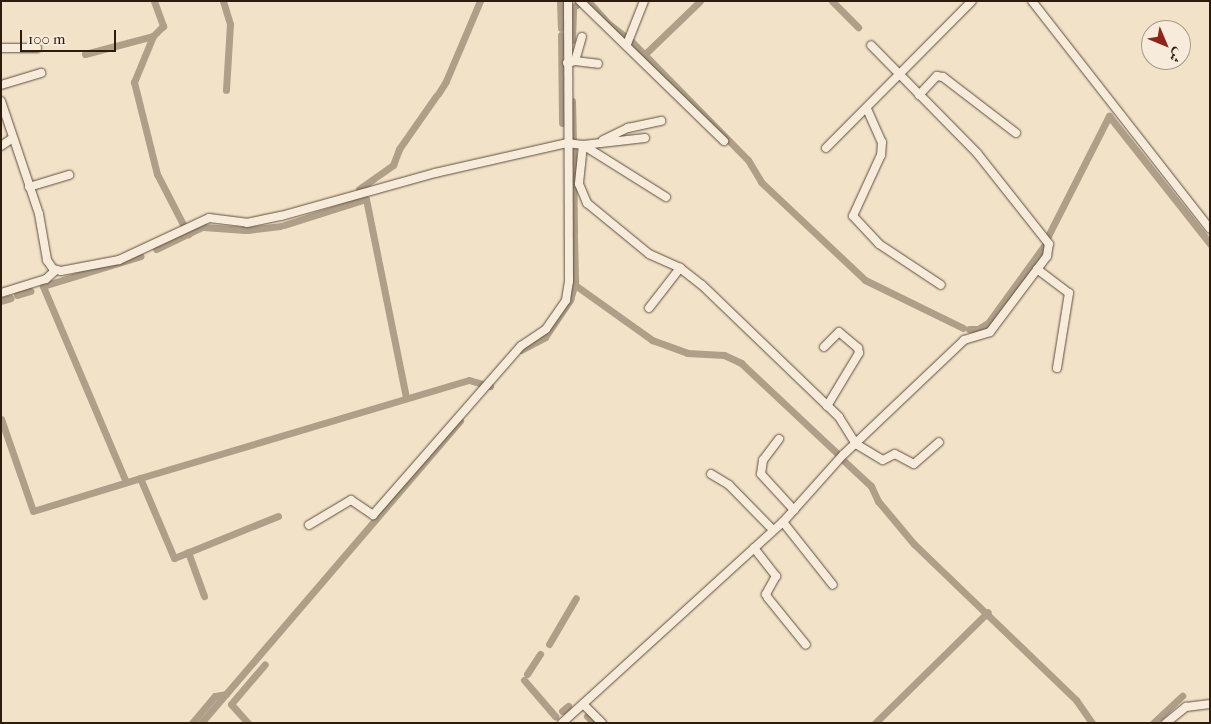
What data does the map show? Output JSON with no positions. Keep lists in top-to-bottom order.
{
  "scale_bar": "100 m",
  "north": "bottom right"
}
